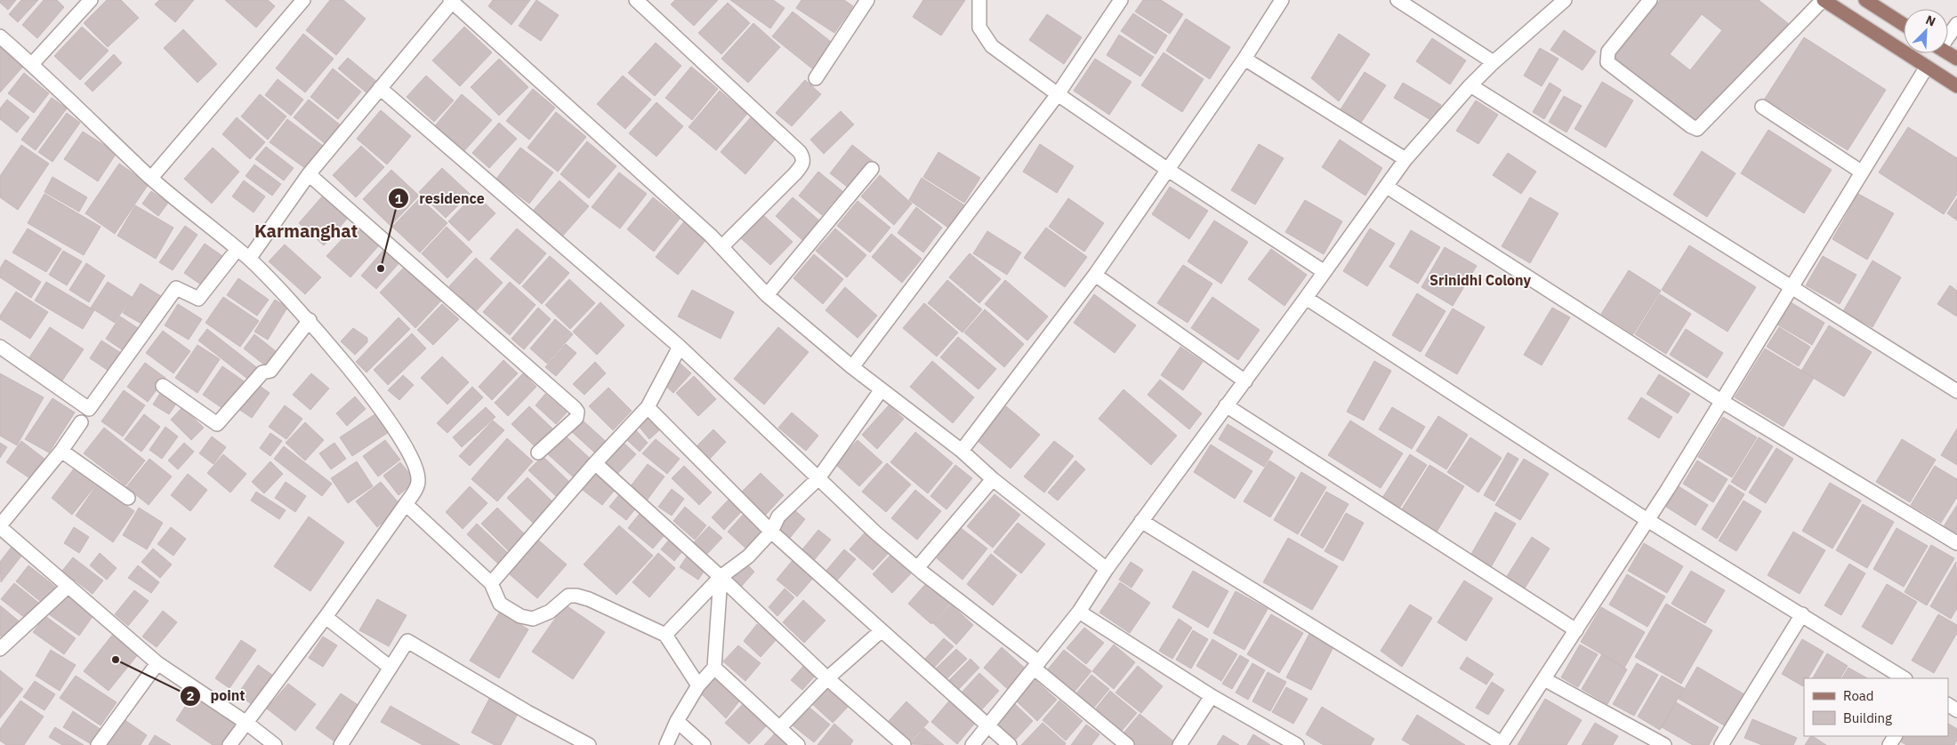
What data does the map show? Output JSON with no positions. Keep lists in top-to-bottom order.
{
  "districts": ["Karmanghat", "Srinidhi Colony"],
  "places": ["residence", "point"],
  "legend": ["Road", "Building"],
  "north": "top right"
}
